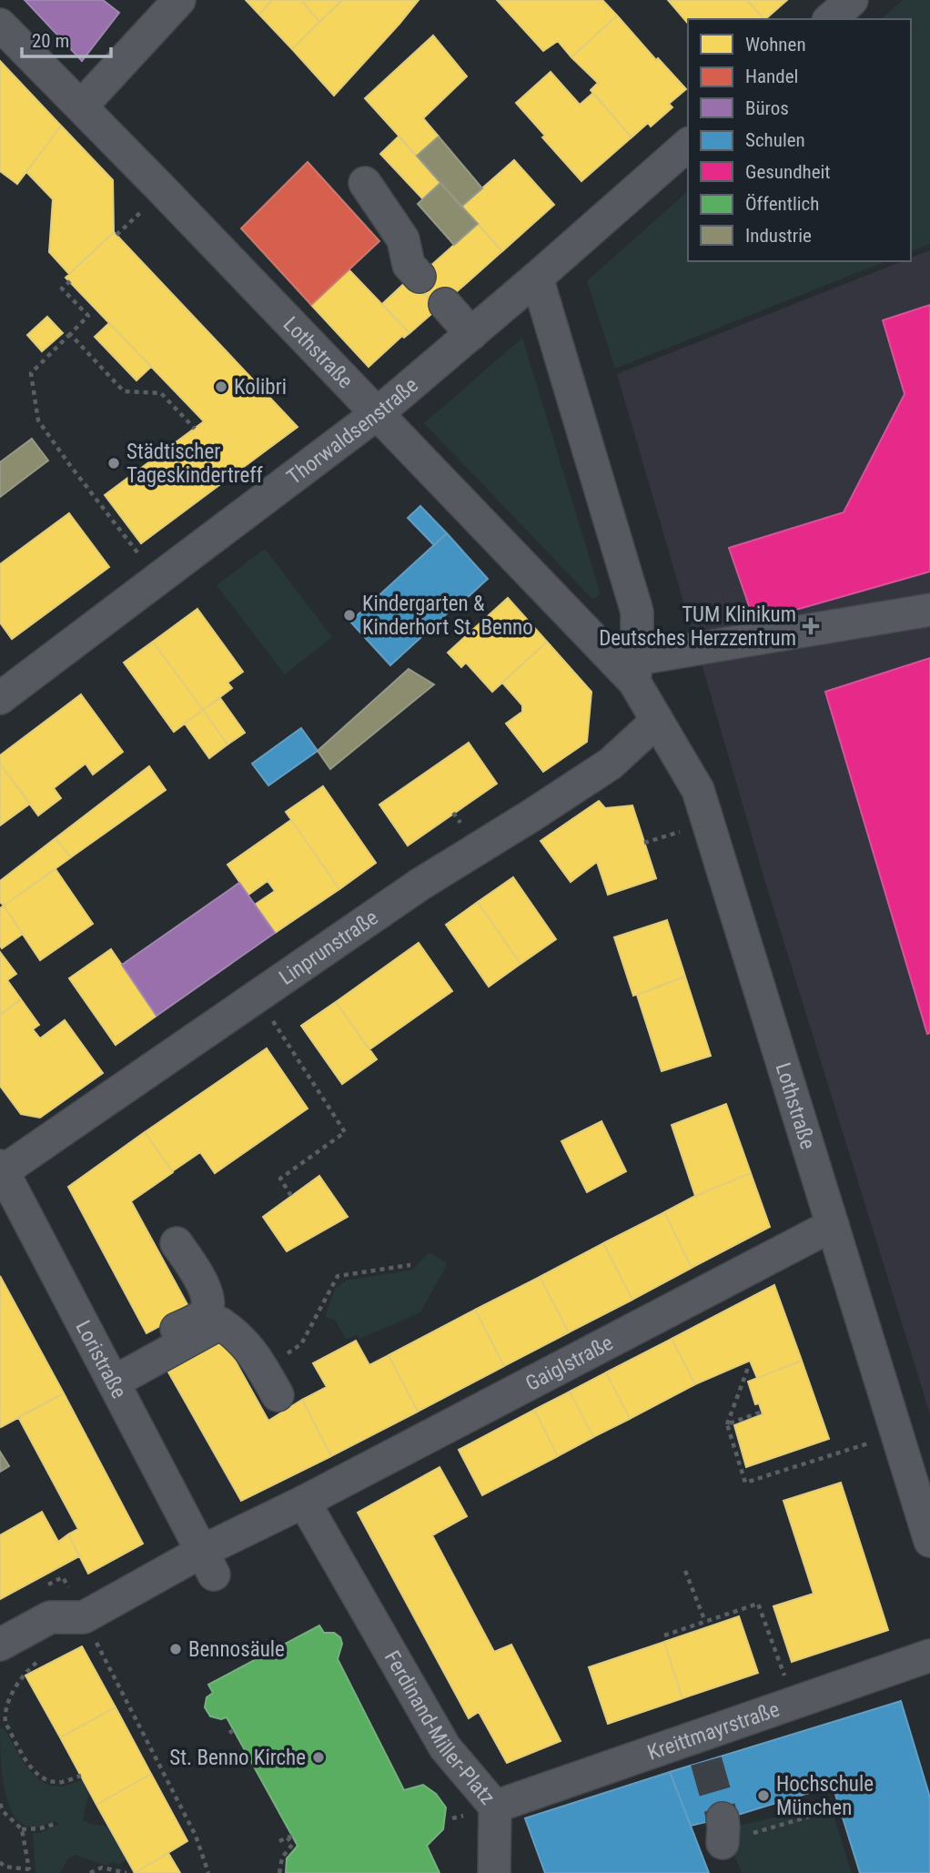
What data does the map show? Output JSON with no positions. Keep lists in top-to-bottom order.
{
  "streets": {
    "street": [
      "Lothstraße",
      "Thorwaldsenstraße",
      "Linprunstraße",
      "Loristraße",
      "Gaiglstraße",
      "Ferdinand-Miller-Platz",
      "Kreittmayrstraße"
    ]
  },
  "crossings": [
    ["Lothstraße", "Thorwaldsenstraße"],
    ["Lothstraße", "Linprunstraße"],
    ["Lothstraße", "Gaiglstraße"],
    ["Linprunstraße", "Loristraße"],
    ["Gaiglstraße", "Ferdinand-Miller-Platz"],
    ["Ferdinand-Miller-Platz", "Kreittmayrstraße"]
  ],
  "places": {
    "other": [
      "Kolibri",
      "Städtischer Tageskindertreff",
      "Kindergarten & Kinderhort St. Benno",
      "Bennosäule",
      "St. Benno Kirche",
      "Hochschule München"
    ],
    "health": ["TUM Klinikum Deutsches Herzzentrum"]
  },
  "legend": [
    "Wohnen",
    "Handel",
    "Büros",
    "Schulen",
    "Gesundheit",
    "Öffentlich",
    "Industrie"
  ],
  "scale_bar": "20 m"
}
